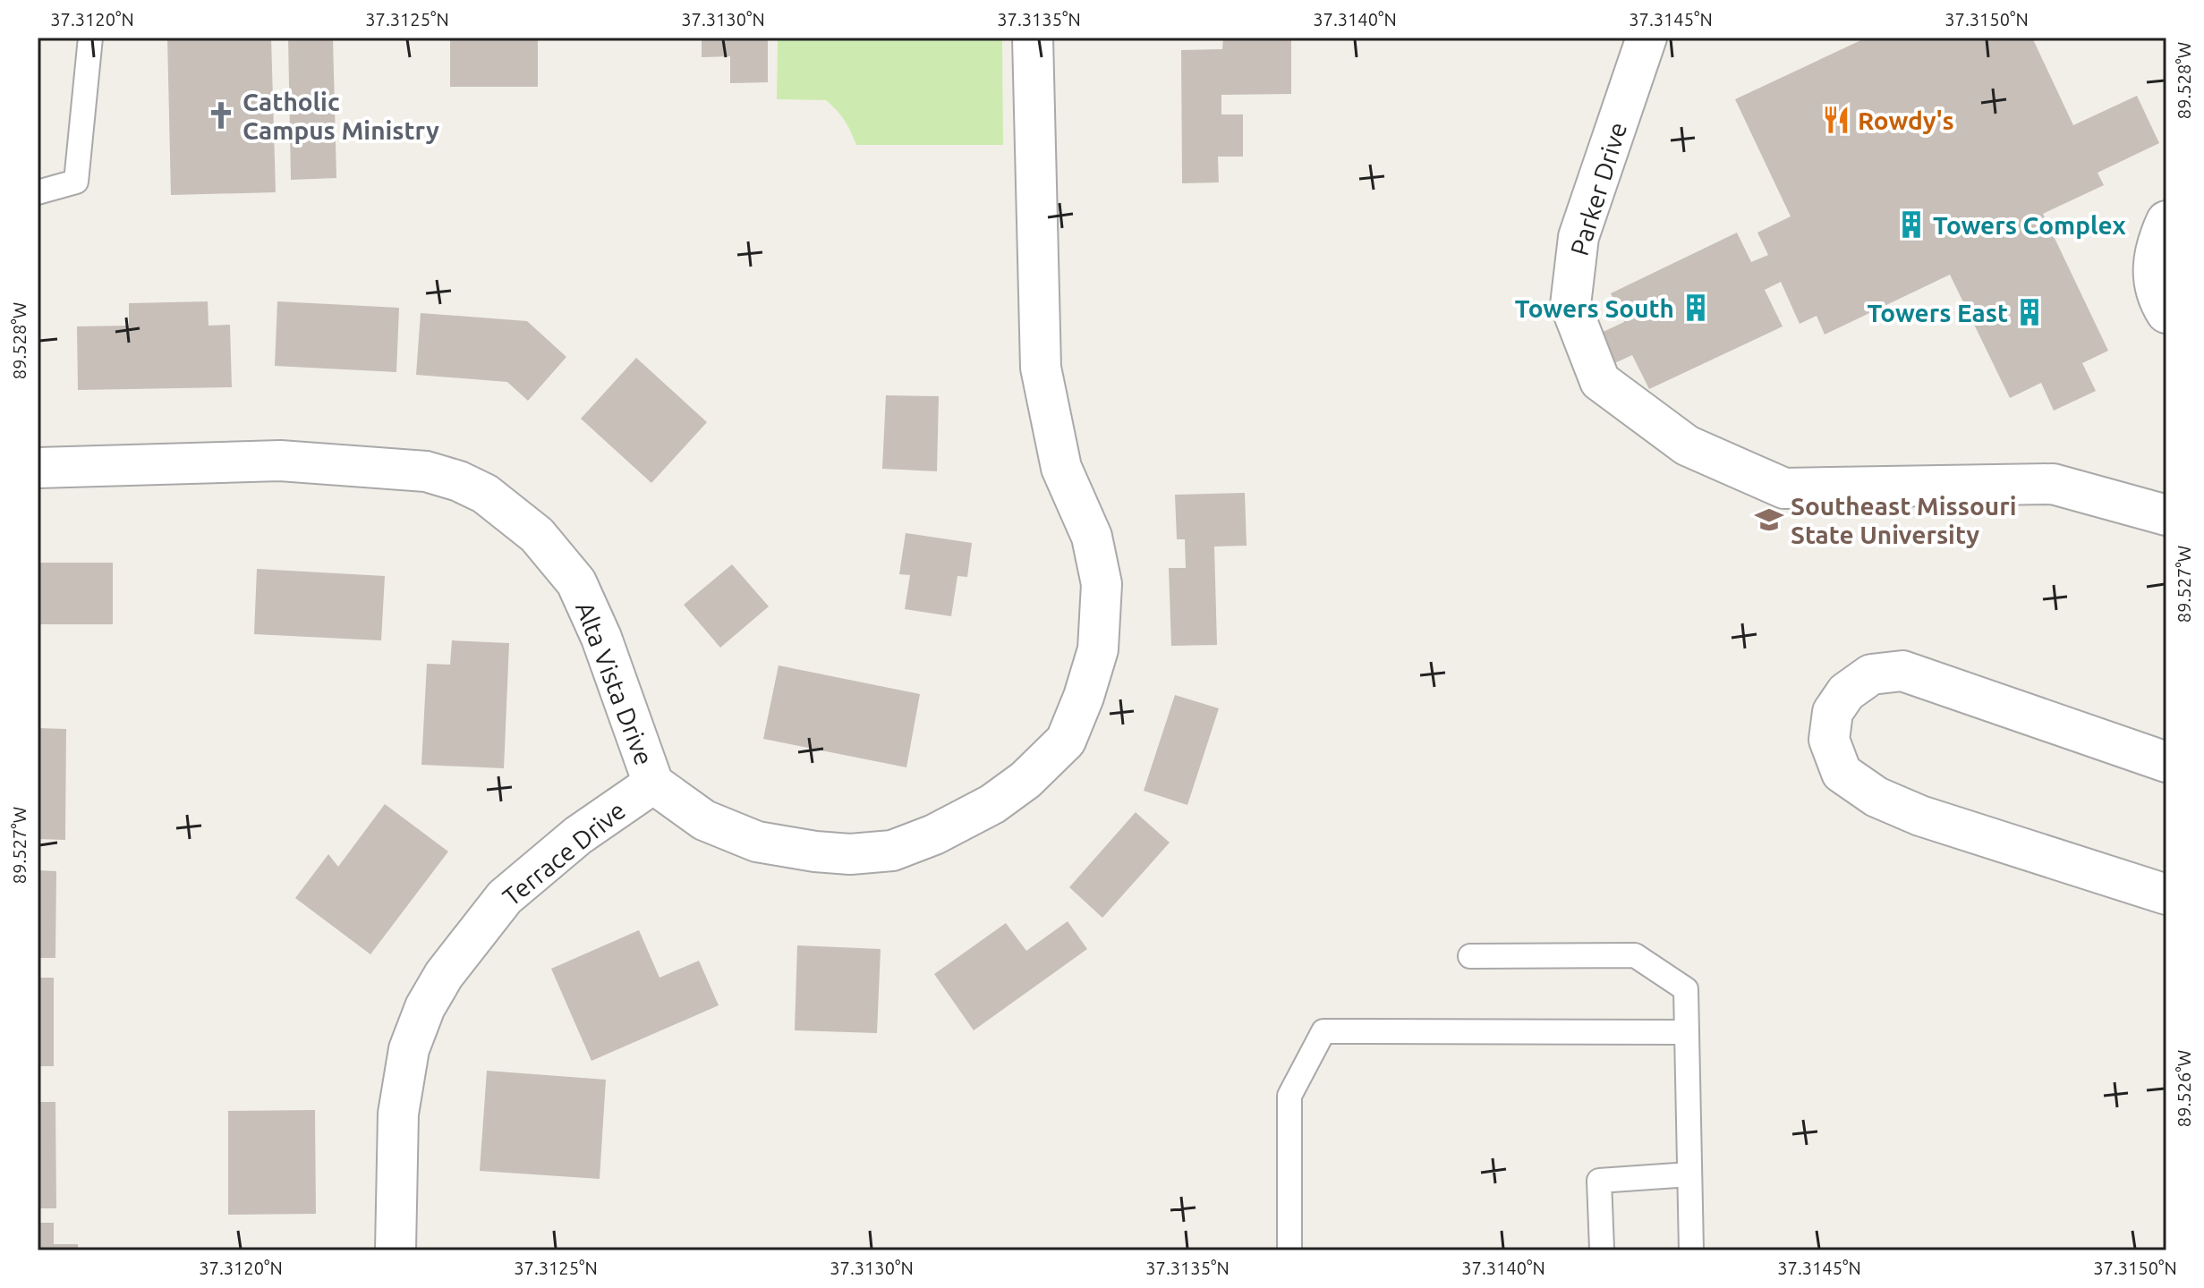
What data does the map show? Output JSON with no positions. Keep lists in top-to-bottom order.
{
  "streets": {
    "street": ["Parker Drive", "Alta Vista Drive", "Terrace Drive"]
  },
  "crossings": [
    ["Alta Vista Drive", "Terrace Drive"]
  ],
  "places": {
    "church": ["Catholic Campus Ministry"],
    "restaurant": ["Rowdy's"],
    "building": ["Towers Complex", "Towers South", "Towers East"],
    "school or university": ["Southeast Missouri State University"]
  },
  "coordinates": [
    "37.3120°N",
    "37.3125°N",
    "37.3130°N",
    "37.3135°N",
    "37.3140°N",
    "37.3145°N",
    "37.3150°N",
    "89.528°W",
    "89.527°W",
    "89.526°W"
  ]
}
